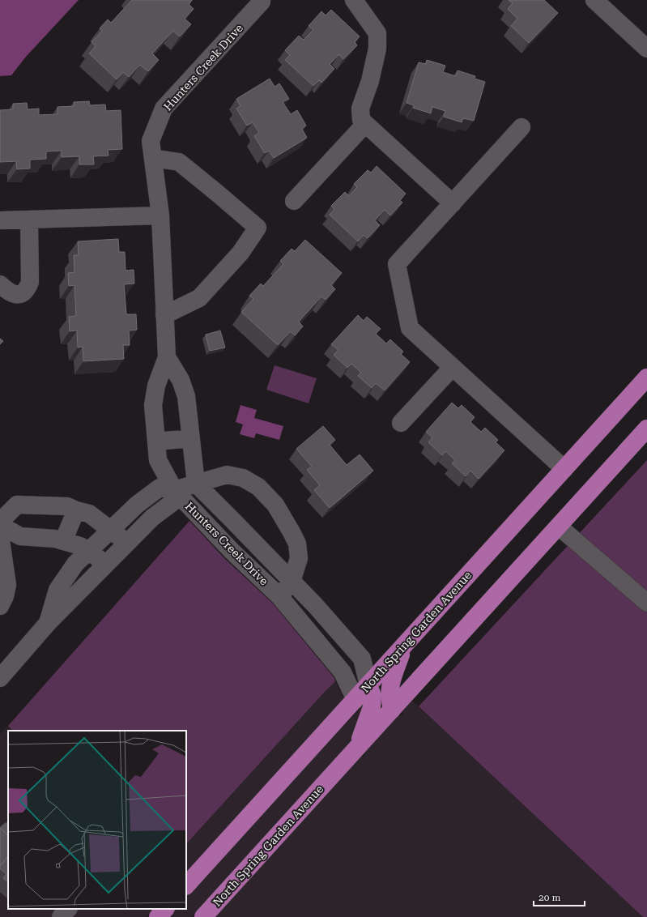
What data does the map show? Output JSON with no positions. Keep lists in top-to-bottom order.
{
  "streets": {
    "highway": ["North Spring Garden Avenue"],
    "street": ["Hunters Creek Drive"]
  },
  "crossings": [
    ["Hunters Creek Drive", "North Spring Garden Avenue"]
  ],
  "scale_bar": "20 m"
}
